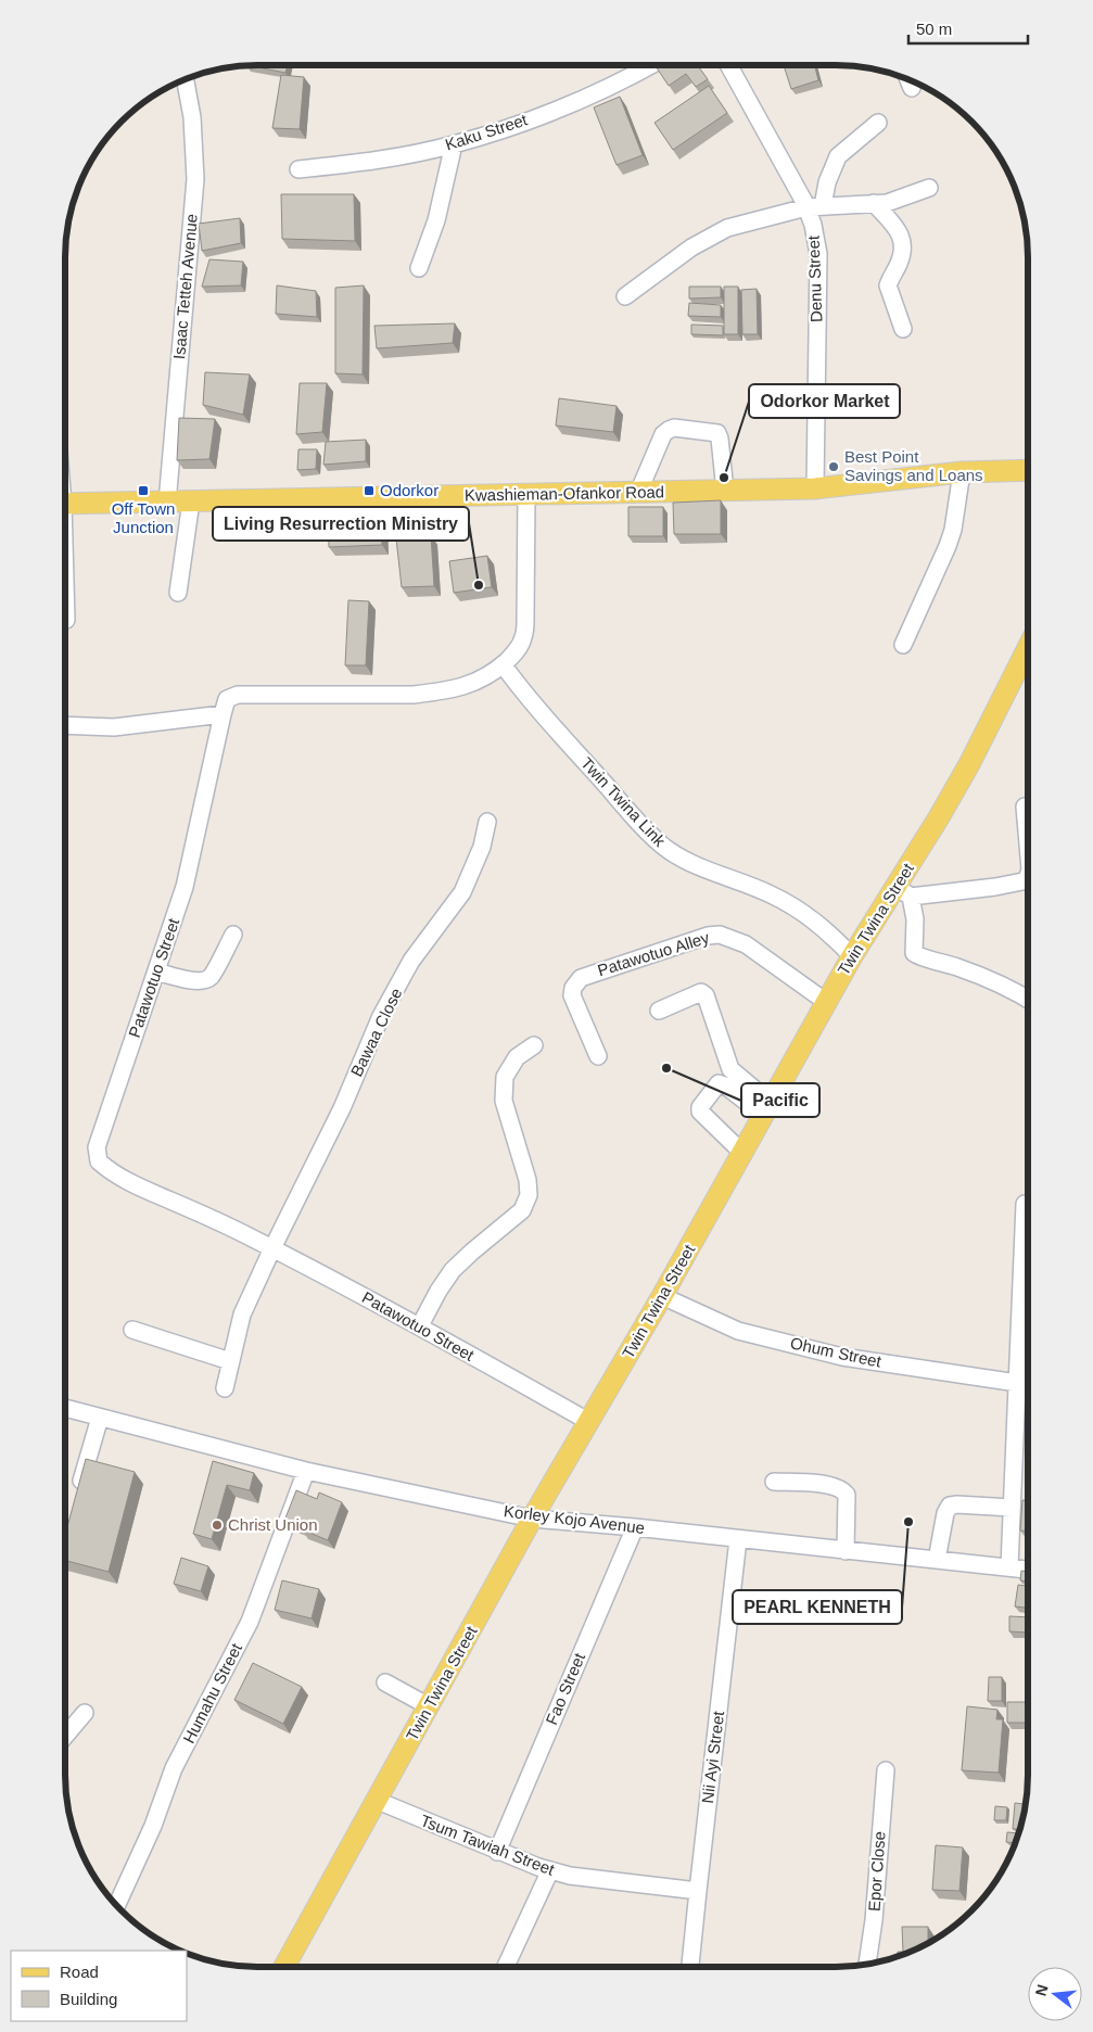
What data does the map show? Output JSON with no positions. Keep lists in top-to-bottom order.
{
  "streets": {
    "main road": ["Kwashieman-Ofankor Road", "Twin Twina Street"],
    "street": [
      "Kaku Street",
      "Denu Street",
      "Isaac Tetteh Avenue",
      "Twin Twina Link",
      "Patawotuo Alley",
      "Patawotuo Street",
      "Bawaa Close",
      "Ohum Street",
      "Korley Kojo Avenue",
      "Fao Street",
      "Humahu Street",
      "Nii Ayi Street",
      "Tsum Tawiah Street",
      "Epor Close"
    ]
  },
  "crossings": [
    ["Denu Street", "Kwashieman-Ofankor Road"],
    ["Isaac Tetteh Avenue", "Kwashieman-Ofankor Road"],
    ["Kwashieman-Ofankor Road", "Patawotuo Street"],
    ["Twin Twina Link", "Twin Twina Street"],
    ["Twin Twina Link", "Patawotuo Street"],
    ["Twin Twina Street", "Patawotuo Alley"],
    ["Twin Twina Street", "Patawotuo Street"],
    ["Twin Twina Street", "Ohum Street"],
    ["Twin Twina Street", "Korley Kojo Avenue"],
    ["Twin Twina Street", "Tsum Tawiah Street"],
    ["Patawotuo Street", "Bawaa Close"],
    ["Korley Kojo Avenue", "Fao Street"],
    ["Korley Kojo Avenue", "Humahu Street"],
    ["Korley Kojo Avenue", "Nii Ayi Street"],
    ["Fao Street", "Tsum Tawiah Street"],
    ["Nii Ayi Street", "Tsum Tawiah Street"]
  ],
  "places": {
    "other": [
      "Best Point Savings and Loans",
      "Odorkor Market",
      "Living Resurrection Ministry",
      "Pacific",
      "PEARL KENNETH",
      "Christ Union"
    ],
    "transit": ["Off Town Junction", "Odorkor"]
  },
  "legend": ["Road", "Building"],
  "scale_bar": "50 m",
  "north": "left"
}
